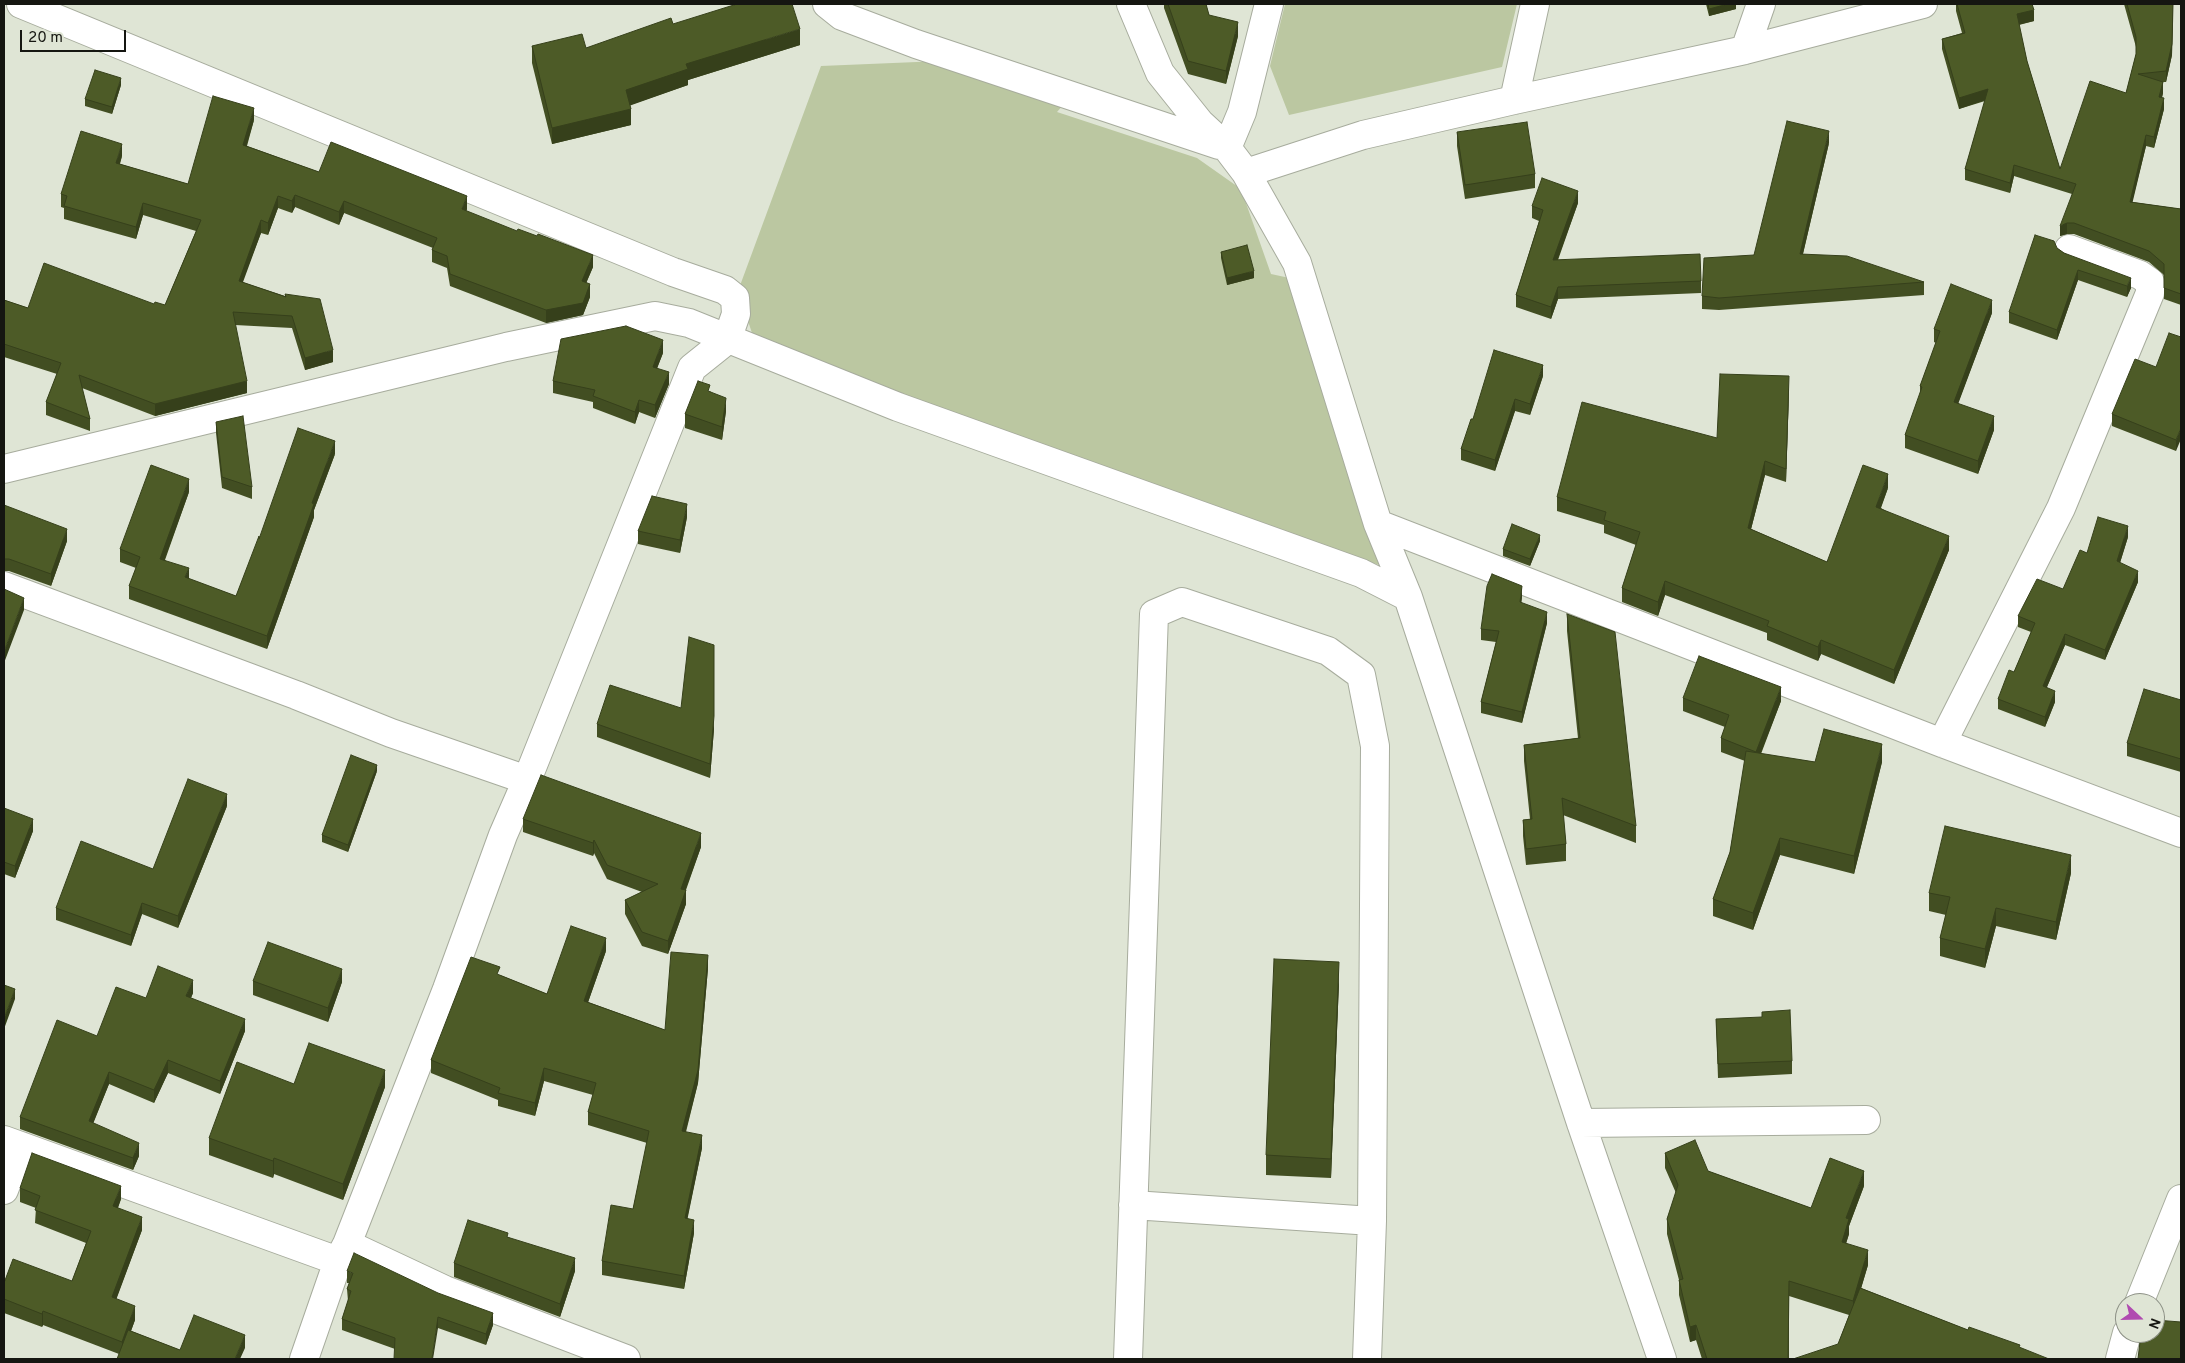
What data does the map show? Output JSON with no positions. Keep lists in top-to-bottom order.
{
  "scale_bar": "20 m",
  "north": "right"
}
